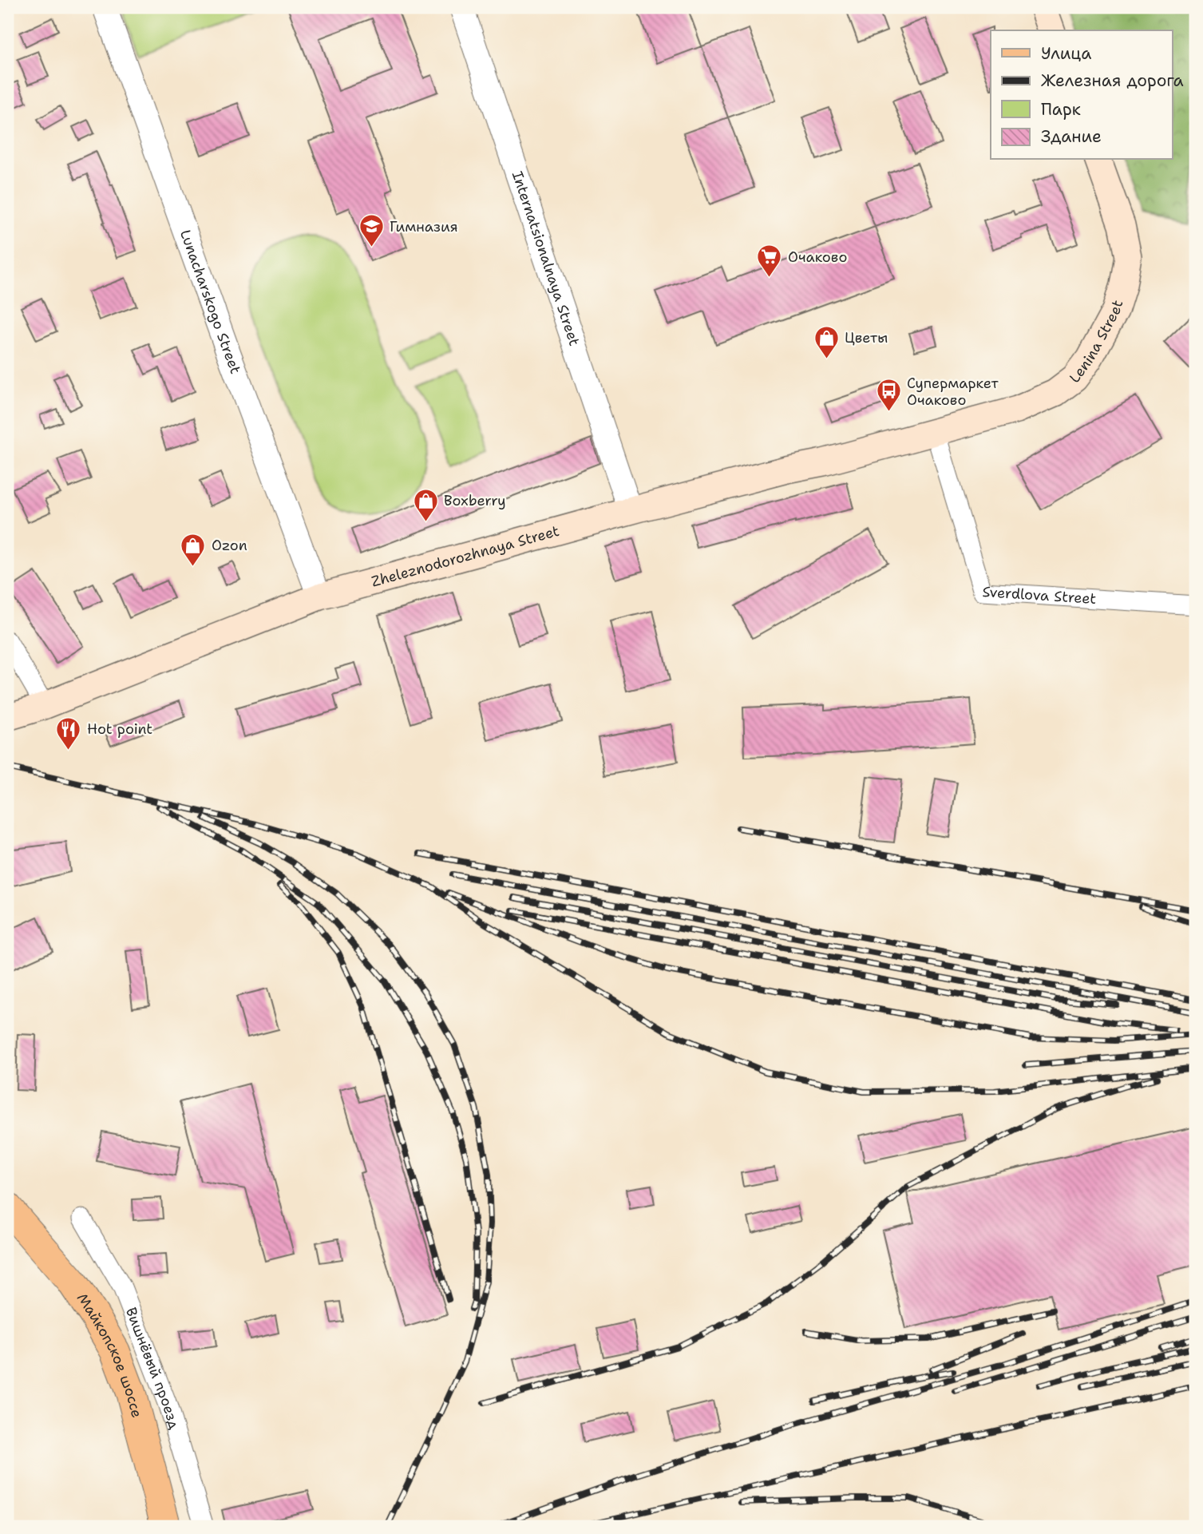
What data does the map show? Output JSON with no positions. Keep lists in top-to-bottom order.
{
  "streets": {
    "main road": ["Lenina Street", "Zheleznodorozhnaya Street", "Майкопское шоссе"],
    "street": [
      "Internatsionalnaya Street",
      "Lunacharskogo Street",
      "Sverdlova Street",
      "Вишнёвый проезд"
    ]
  },
  "crossings": [
    ["Internatsionalnaya Street", "Zheleznodorozhnaya Street"],
    ["Lunacharskogo Street", "Zheleznodorozhnaya Street"],
    ["Lenina Street", "Zheleznodorozhnaya Street"],
    ["Lenina Street", "Sverdlova Street"],
    ["Zheleznodorozhnaya Street", "Sverdlova Street"]
  ],
  "places": {
    "school or university": ["Гимназия"],
    "supermarket": ["Очаково"],
    "shop": ["Цветы", "Boxberry", "Ozon"],
    "bus stop": ["Супермаркет Очаково"],
    "restaurant": ["Hot point"]
  },
  "legend": [
    "Улица",
    "Железная дорога",
    "Парк",
    "Здание"
  ]
}
